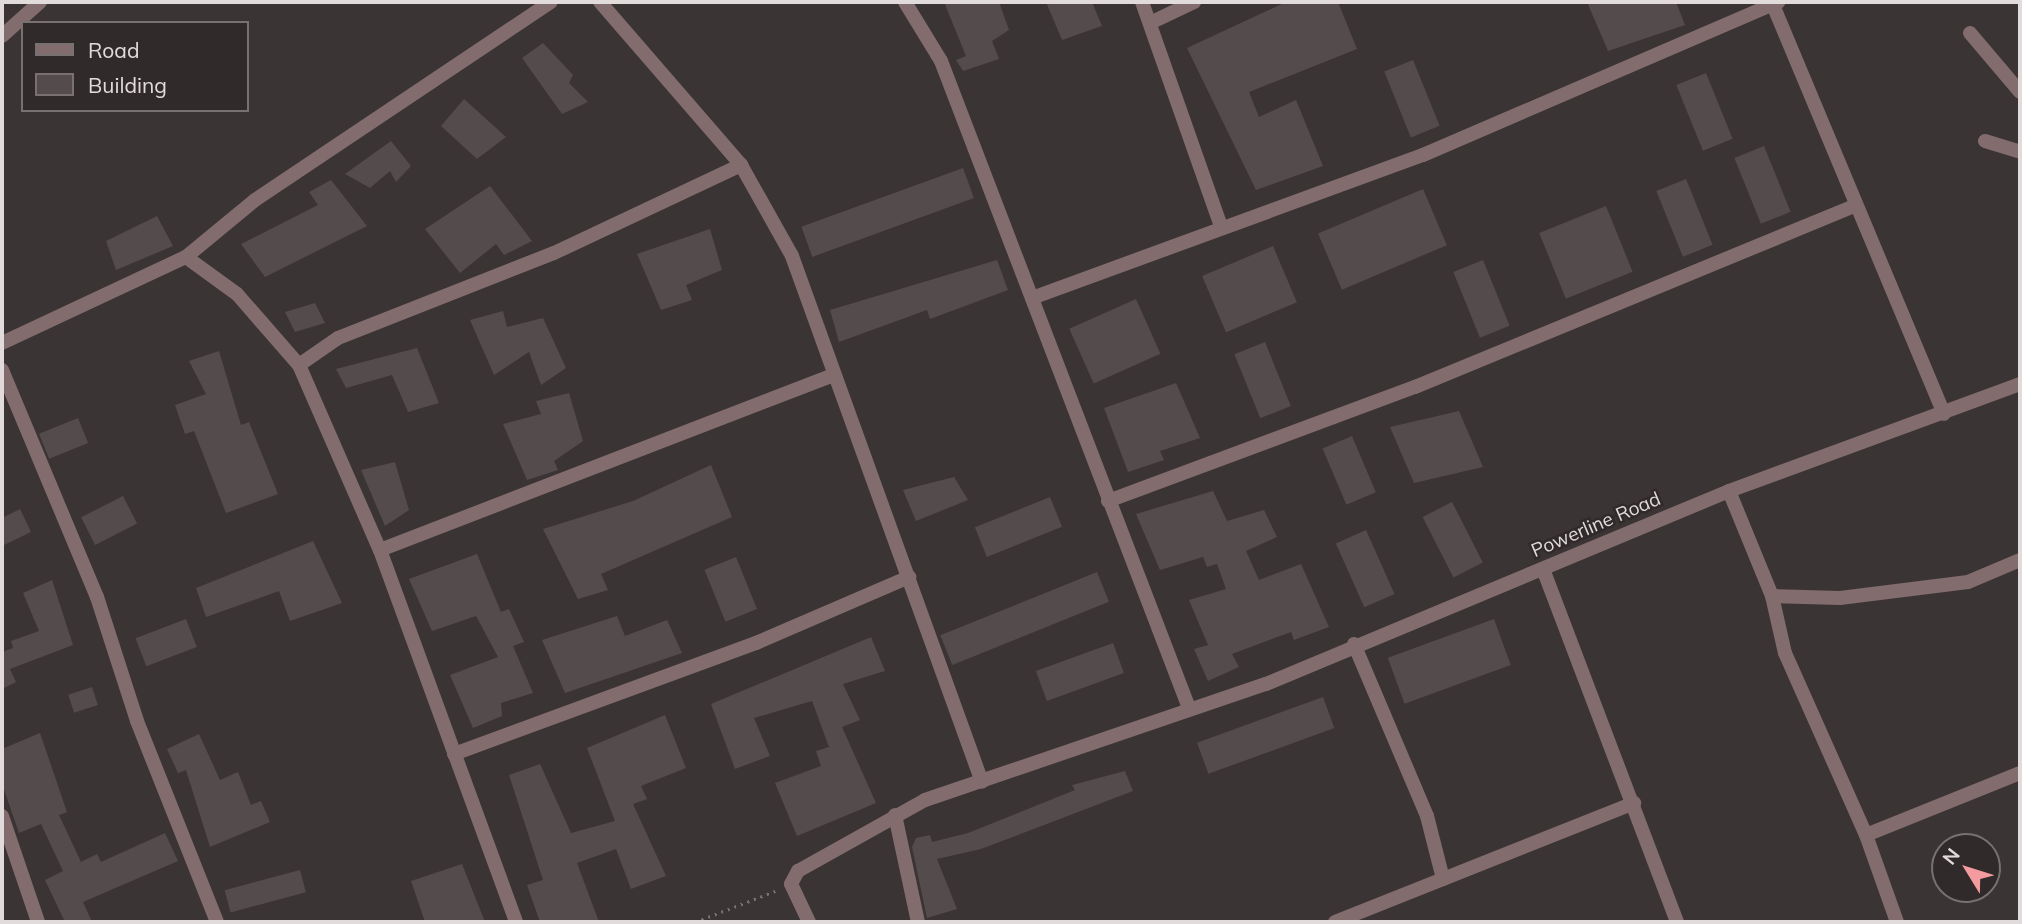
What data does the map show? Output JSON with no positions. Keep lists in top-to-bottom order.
{
  "streets": {
    "street": ["Powerline Road"]
  },
  "legend": ["Road", "Building"],
  "north": "top left"
}
